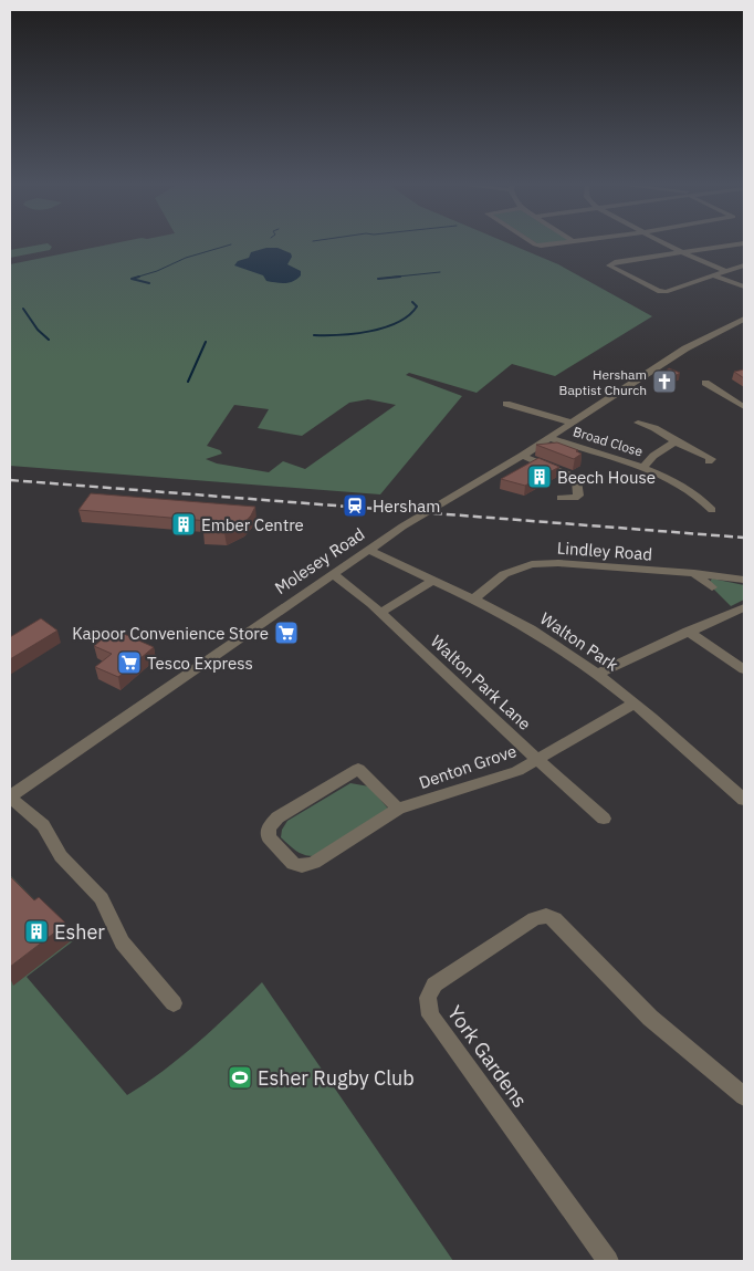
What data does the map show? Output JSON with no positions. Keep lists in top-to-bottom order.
{
  "streets": {
    "street": [
      "Broad Close",
      "Lindley Road",
      "Molesey Road",
      "Walton Park",
      "Walton Park Lane",
      "Denton Grove",
      "York Gardens"
    ]
  },
  "crossings": [
    ["Broad Close", "Molesey Road"],
    ["Lindley Road", "Walton Park"],
    ["Molesey Road", "Walton Park"],
    ["Walton Park", "Denton Grove"],
    ["Walton Park Lane", "Denton Grove"]
  ],
  "places": {
    "church": ["Hersham Baptist Church"],
    "building": ["Beech House", "Ember Centre", "Esher"],
    "station": ["Hersham"],
    "supermarket": ["Kapoor Convenience Store", "Tesco Express"],
    "sports": ["Esher Rugby Club"]
  }
}
